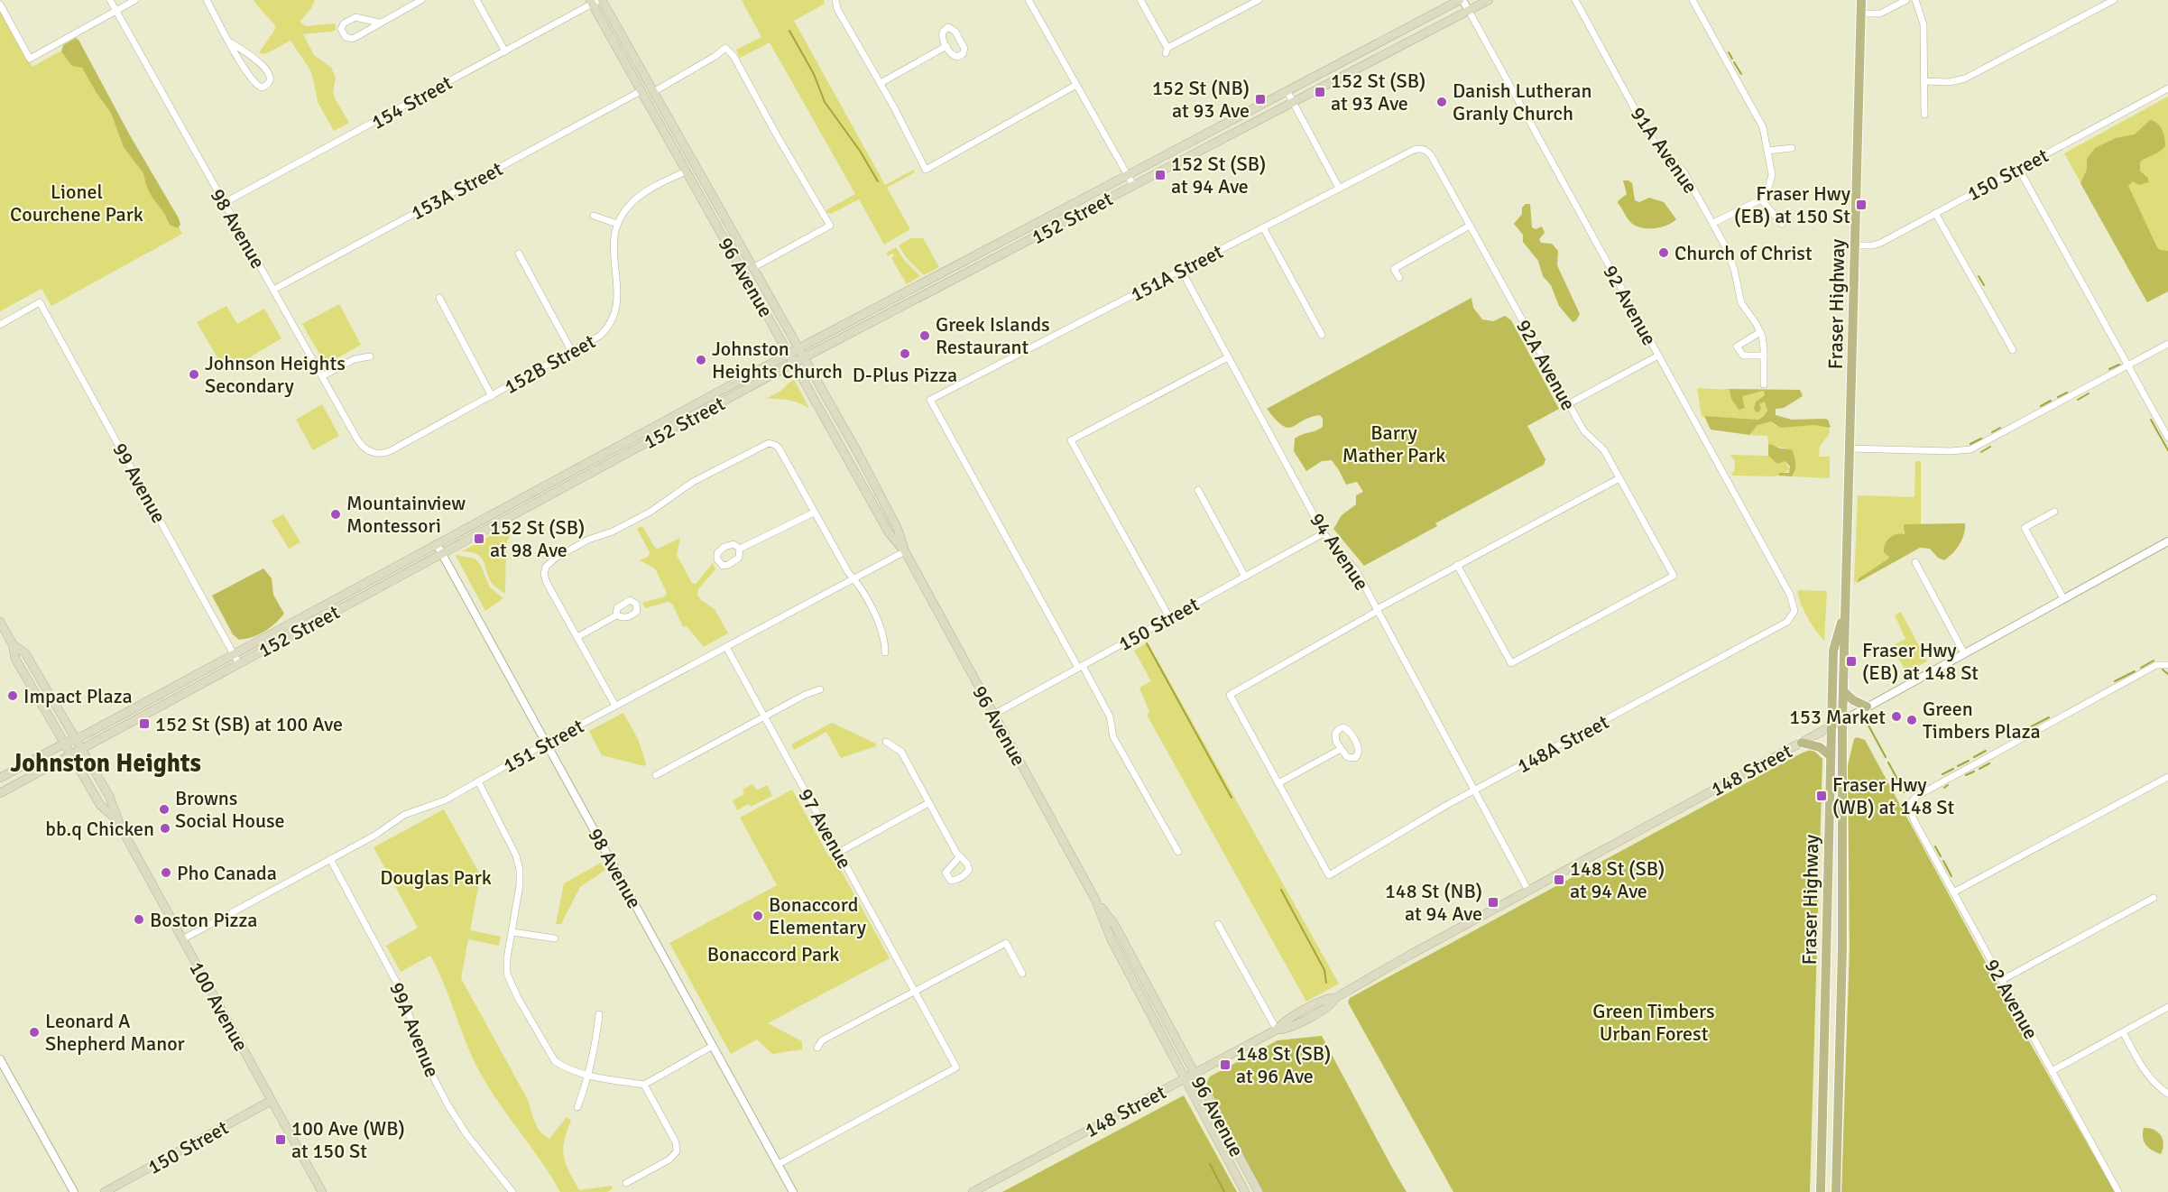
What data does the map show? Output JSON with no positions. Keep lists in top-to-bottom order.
{
  "streets": {
    "main road": [
      "150 Street",
      "152 Street",
      "96 Avenue",
      "Fraser Highway",
      "148 Street",
      "100 Avenue"
    ],
    "street": [
      "154 Street",
      "91A Avenue",
      "153A Street",
      "98 Avenue",
      "151A Street",
      "92 Avenue",
      "152B Street",
      "92A Avenue",
      "99 Avenue",
      "94 Avenue",
      "148A Street",
      "151 Street",
      "97 Avenue",
      "99A Avenue"
    ]
  },
  "crossings": [
    ["154 Street", "98 Avenue"],
    ["154 Street", "96 Avenue"],
    ["150 Street", "151A Street"],
    ["150 Street", "96 Avenue"],
    ["150 Street", "Fraser Highway"],
    ["150 Street", "94 Avenue"],
    ["150 Street", "100 Avenue"],
    ["153A Street", "98 Avenue"],
    ["153A Street", "96 Avenue"],
    ["152 Street", "98 Avenue"],
    ["152 Street", "96 Avenue"],
    ["152 Street", "92 Avenue"],
    ["152 Street", "99 Avenue"],
    ["152 Street", "100 Avenue"],
    ["98 Avenue", "152B Street"],
    ["98 Avenue", "151 Street"],
    ["98 Avenue", "97 Avenue"],
    ["151A Street", "92A Avenue"],
    ["151A Street", "94 Avenue"],
    ["96 Avenue", "152B Street"],
    ["96 Avenue", "151 Street"],
    ["96 Avenue", "148 Street"],
    ["Fraser Highway", "148 Street"],
    ["92 Avenue", "148A Street"],
    ["94 Avenue", "148A Street"],
    ["94 Avenue", "148 Street"],
    ["151 Street", "97 Avenue"],
    ["151 Street", "100 Avenue"],
    ["151 Street", "99A Avenue"]
  ],
  "districts": ["Johnston Heights"],
  "parks": [
    "Lionel Courchene Park",
    "Barry Mather Park",
    "Douglas Park",
    "Bonaccord Park",
    "Green Timbers Urban Forest"
  ],
  "places": {
    "transit": [
      "152 St (SB) at 93 Ave",
      "152 St (NB) at 93 Ave",
      "152 St (SB) at 94 Ave",
      "Fraser Hwy (EB) at 150 St",
      "152 St (SB) at 98 Ave",
      "Fraser Hwy (EB) at 148 St",
      "152 St (SB) at 100 Ave",
      "Fraser Hwy (WB) at 148 St",
      "148 St (SB) at 94 Ave",
      "148 St (NB) at 94 Ave",
      "148 St (SB) at 96 Ave",
      "100 Ave (WB) at 150 St"
    ],
    "other": [
      "Danish Lutheran Granly Church",
      "Church of Christ",
      "Greek Islands Restaurant",
      "D-Plus Pizza",
      "Johnston Heights Church",
      "Johnson Heights Secondary",
      "Mountainview Montessori",
      "Impact Plaza",
      "153 Market",
      "Green Timbers Plaza",
      "Browns Social House",
      "bb.q Chicken",
      "Pho Canada",
      "Bonaccord Elementary",
      "Boston Pizza",
      "Leonard A Shepherd Manor"
    ]
  }
}
